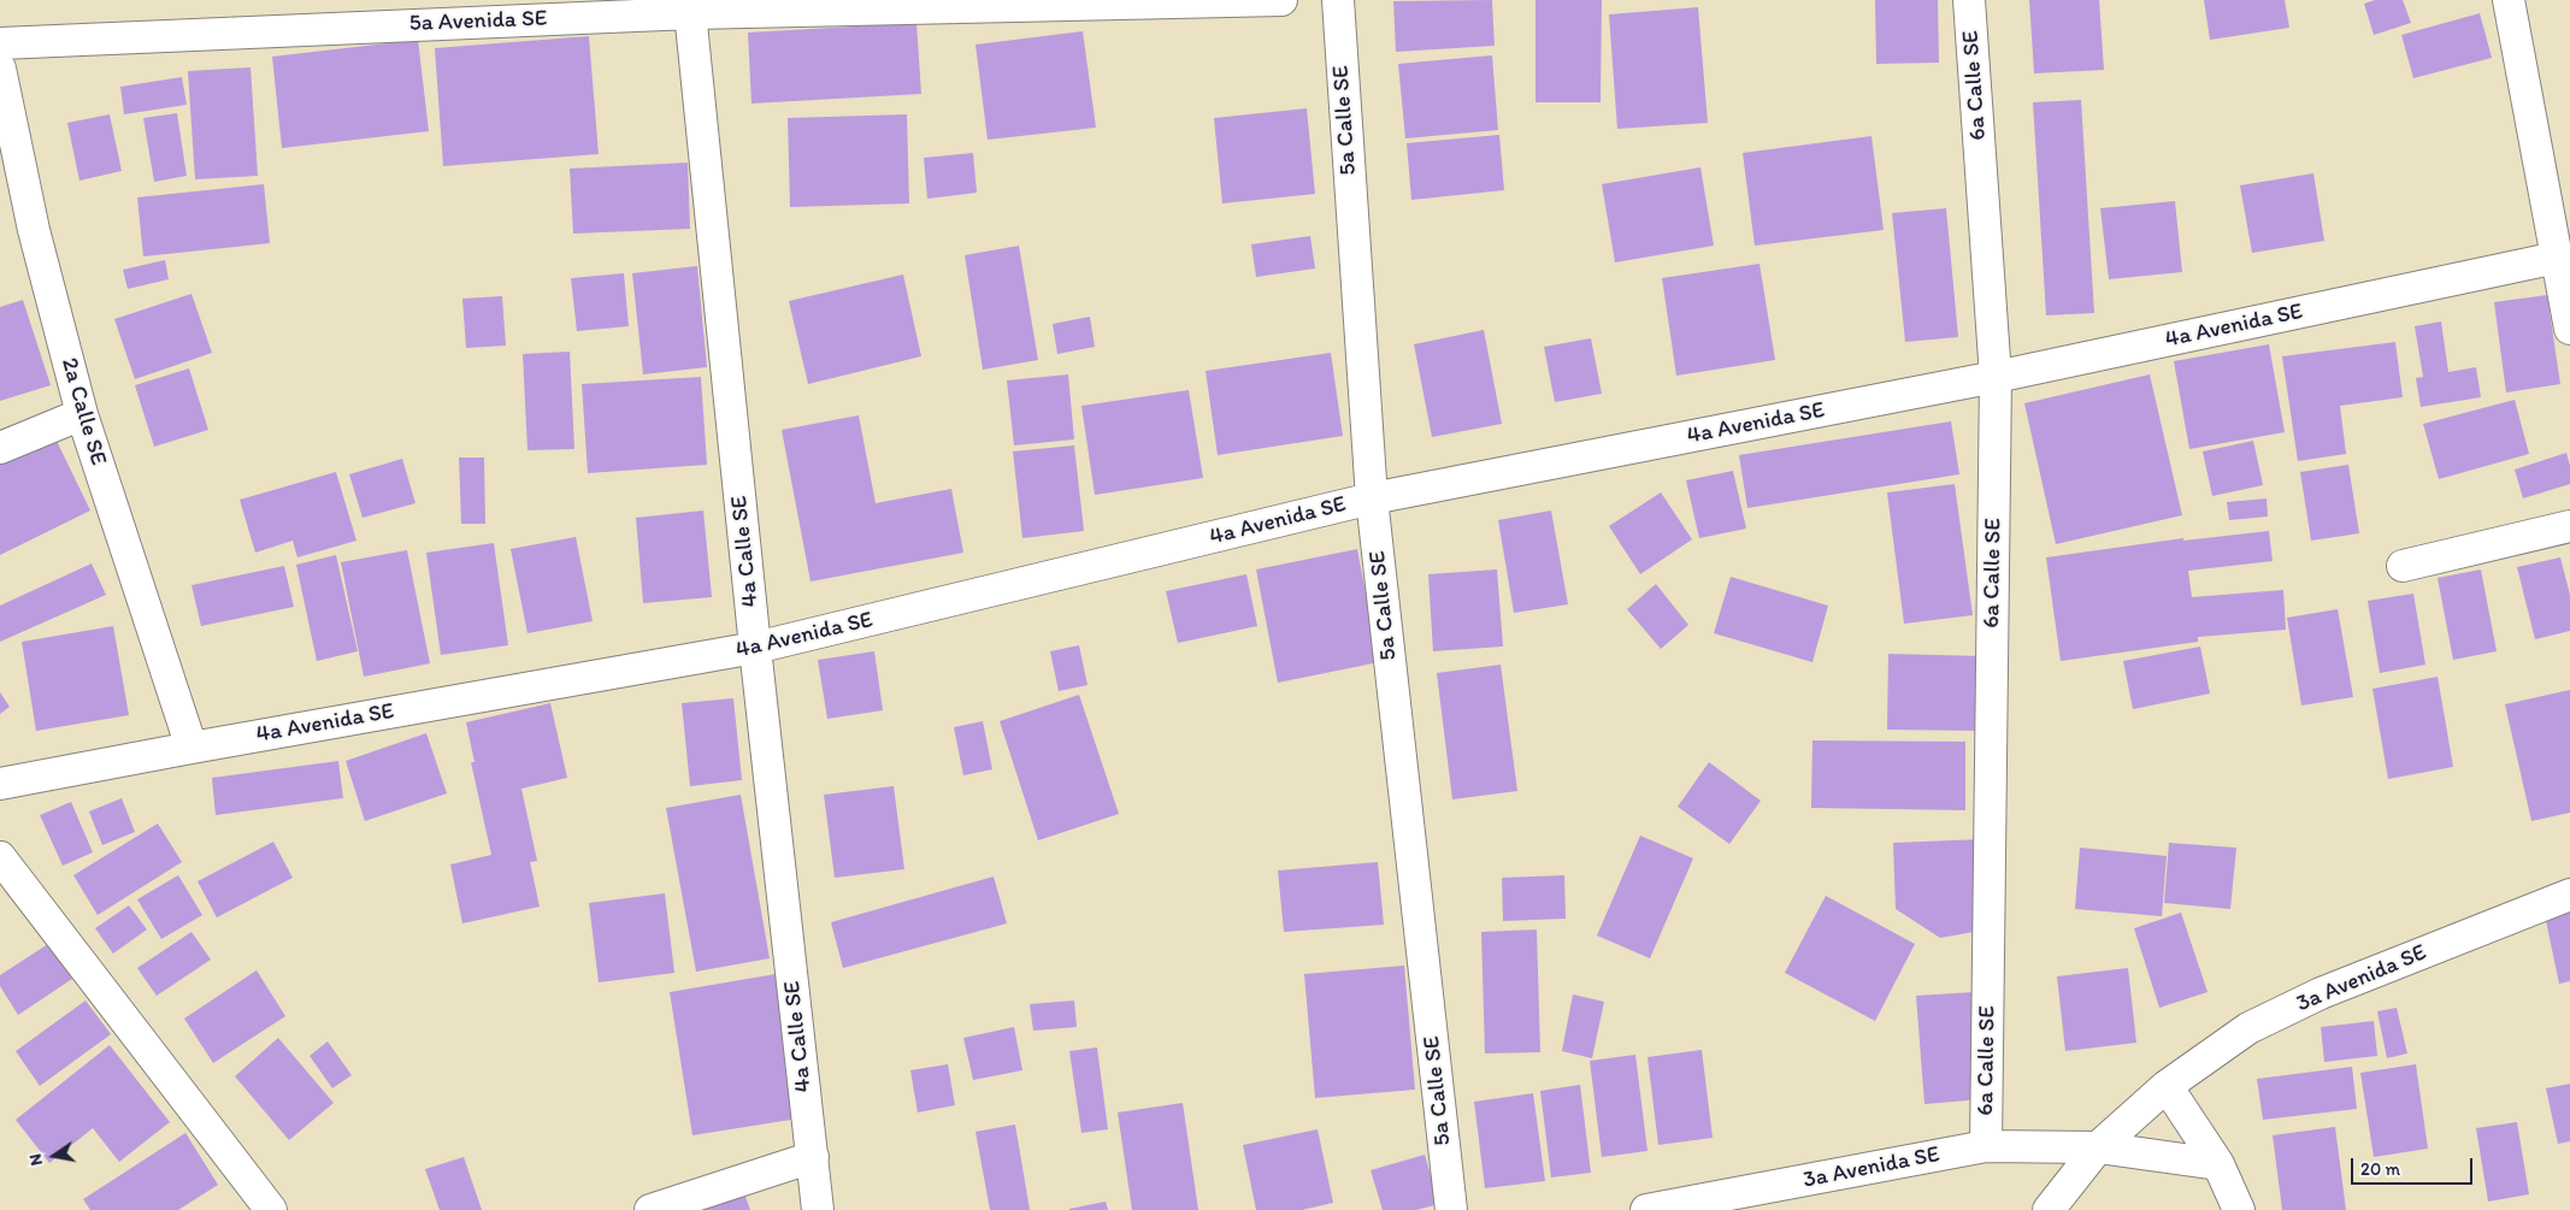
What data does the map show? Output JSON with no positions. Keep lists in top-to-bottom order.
{
  "streets": {
    "street": [
      "5a Avenida SE",
      "6a Calle SE",
      "5a Calle SE",
      "4a Avenida SE",
      "2a Calle SE",
      "4a Calle SE",
      "3a Avenida SE"
    ]
  },
  "crossings": [
    ["5a Avenida SE", "4a Calle SE"],
    ["6a Calle SE", "4a Avenida SE"],
    ["6a Calle SE", "3a Avenida SE"],
    ["5a Calle SE", "4a Avenida SE"],
    ["4a Avenida SE", "2a Calle SE"],
    ["4a Avenida SE", "4a Calle SE"]
  ],
  "scale_bar": "20 m",
  "north": "left"
}
